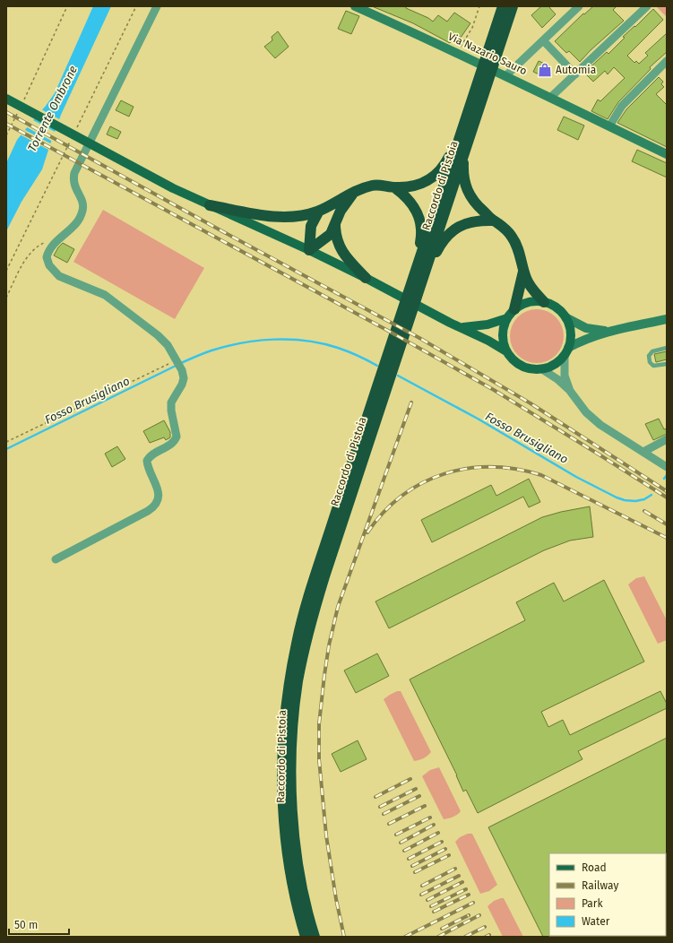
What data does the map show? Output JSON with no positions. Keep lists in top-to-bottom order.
{
  "streets": {
    "highway": ["Raccordo di Pistoia"],
    "street": ["Via Nazario Sauro"]
  },
  "water": ["Torrente Ombrone", "Fosso Brusigliano"],
  "places": {
    "shop": ["Automia"]
  },
  "legend": [
    "Road",
    "Railway",
    "Park",
    "Water"
  ],
  "scale_bar": "50 m"
}
